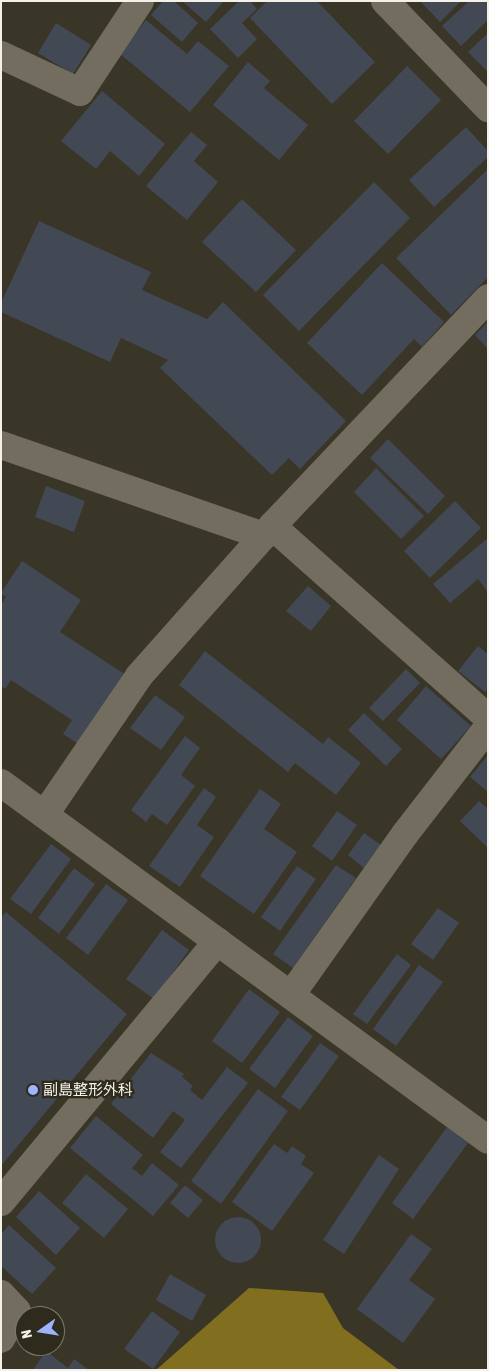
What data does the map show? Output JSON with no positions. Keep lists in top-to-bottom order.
{
  "places": ["副島整形外科"],
  "north": "left"
}
